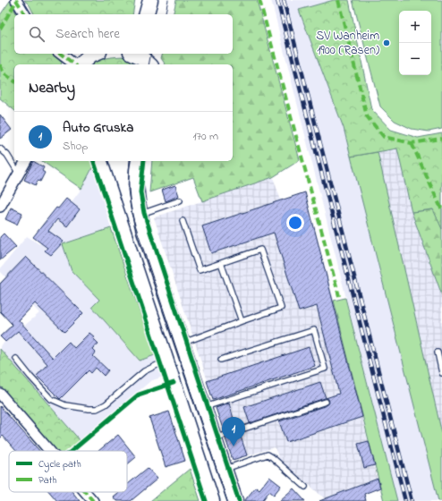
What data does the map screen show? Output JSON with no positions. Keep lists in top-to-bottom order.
{
  "places": ["SV Wanheim 1900 (Rasen)"],
  "legend": ["Cycle path", "Path"],
  "page": {
    "map_buttons": ["+", "−"],
    "search": "Search here",
    "heading": "Nearby",
    "list": [
      {
        "mark": "1",
        "name": "Auto Gruska",
        "note": "Shop",
        "value": "170 m"
      }
    ],
    "pins": "1"
  }
}
